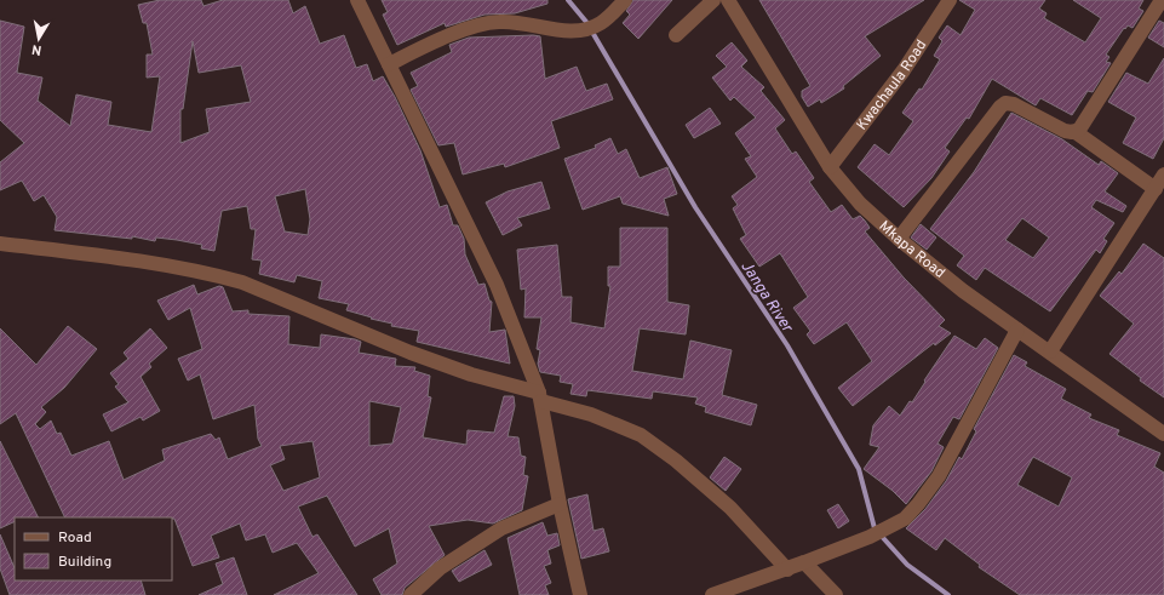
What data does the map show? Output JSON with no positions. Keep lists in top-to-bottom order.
{
  "streets": {
    "street": ["Kwachaula Road", "Mkapa Road"]
  },
  "crossings": [
    ["Kwachaula Road", "Mkapa Road"]
  ],
  "water": ["Janga River"],
  "legend": ["Road", "Building"],
  "north": "bottom"
}
